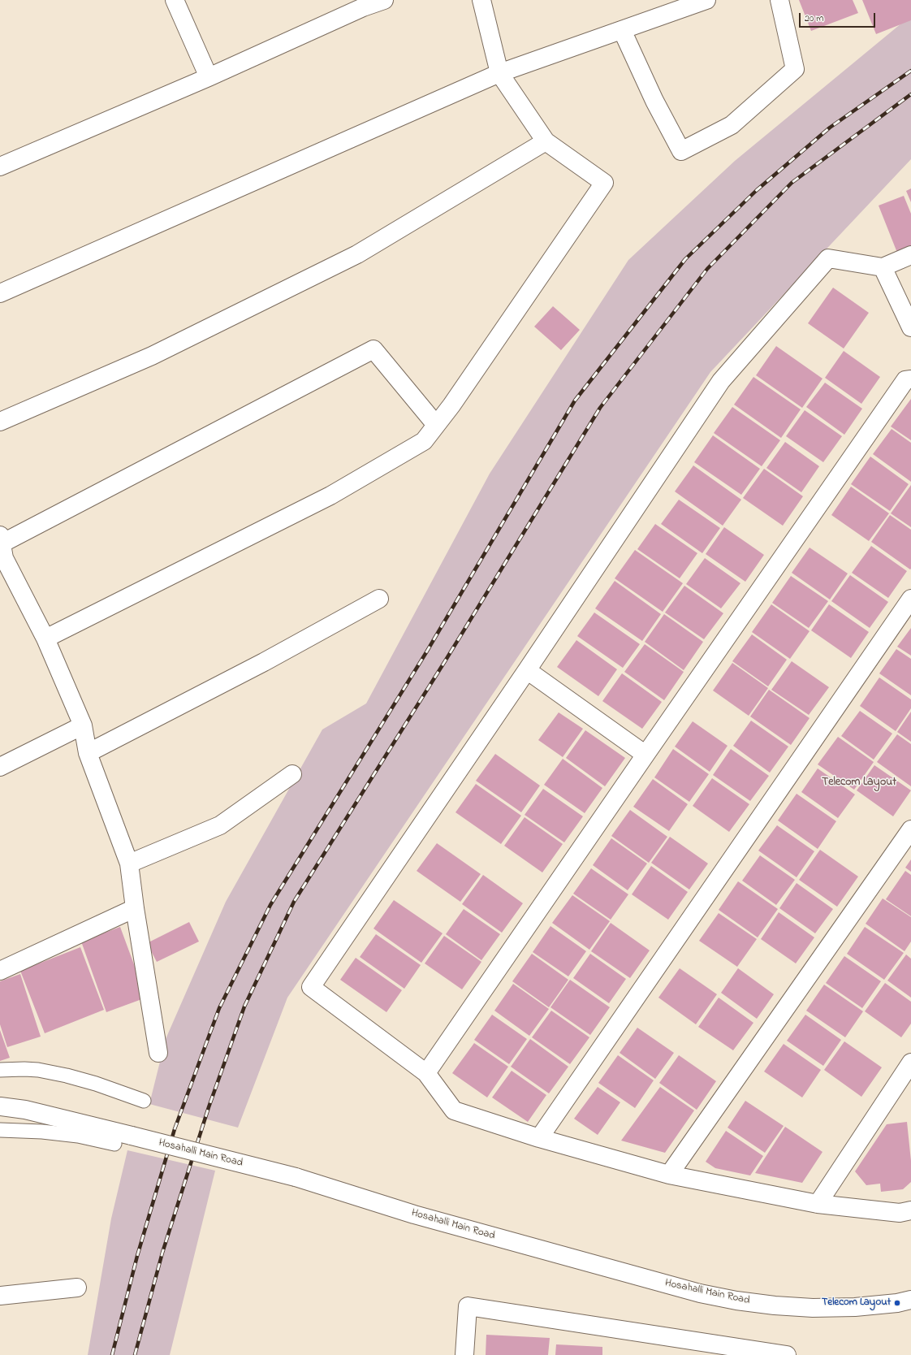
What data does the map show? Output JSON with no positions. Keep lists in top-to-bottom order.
{
  "streets": {
    "street": ["Hosahalli Main Road"]
  },
  "districts": ["Telecom Layout"],
  "places": ["Telecom Layout"],
  "scale_bar": "20 m"
}
